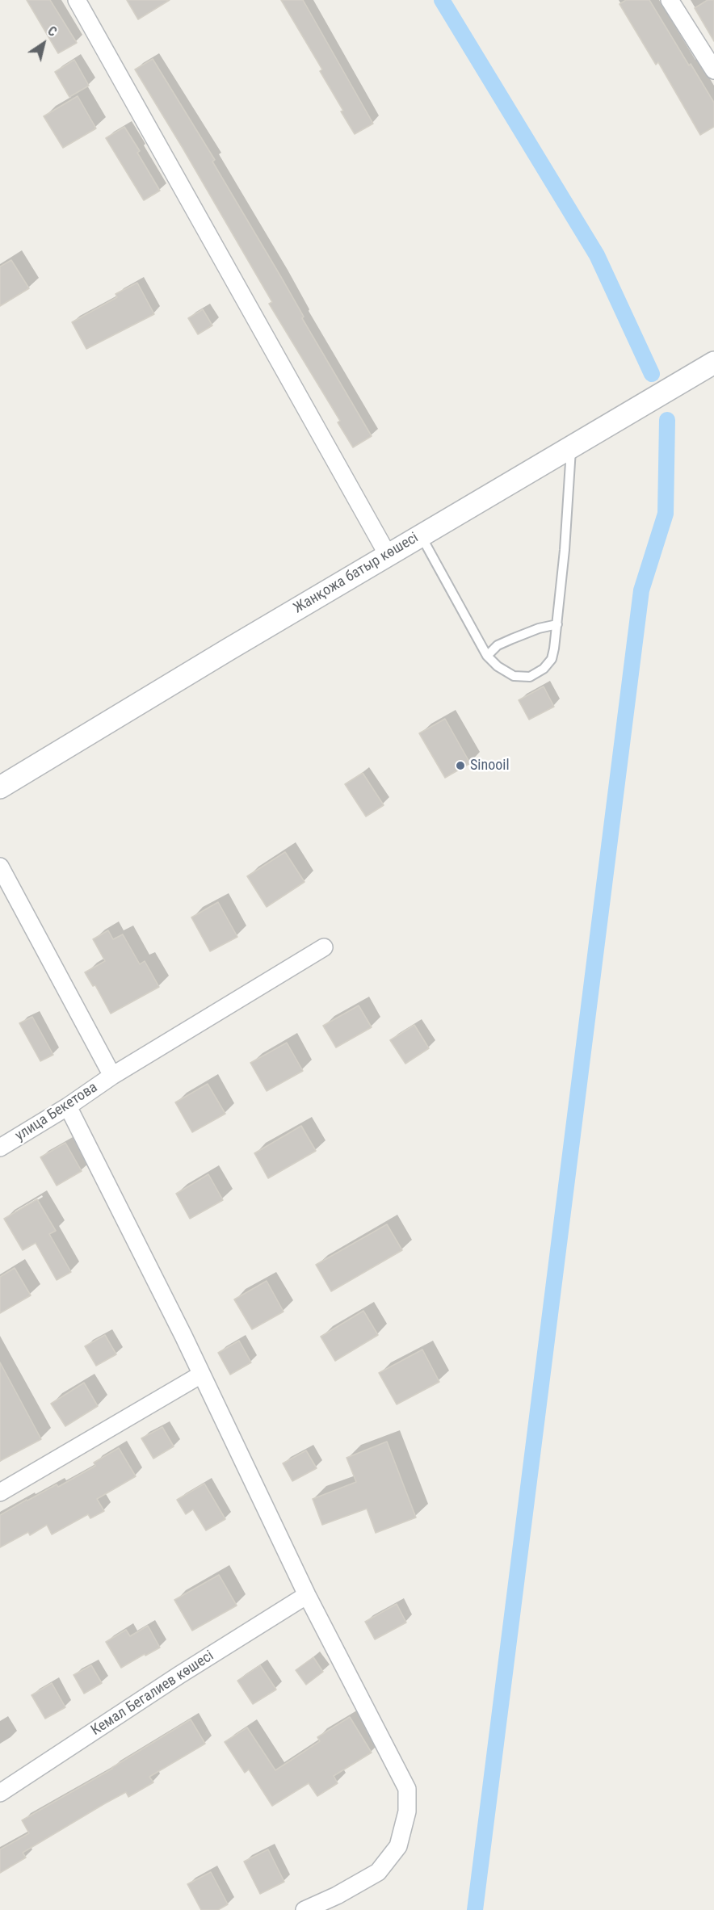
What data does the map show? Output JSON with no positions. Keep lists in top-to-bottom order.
{
  "streets": {
    "street": ["Жанқожа батыр көшесі", "улица Бекетова", "Кемал Бегалиев көшесі"]
  },
  "places": ["Sinooil"],
  "north": "top right"
}
